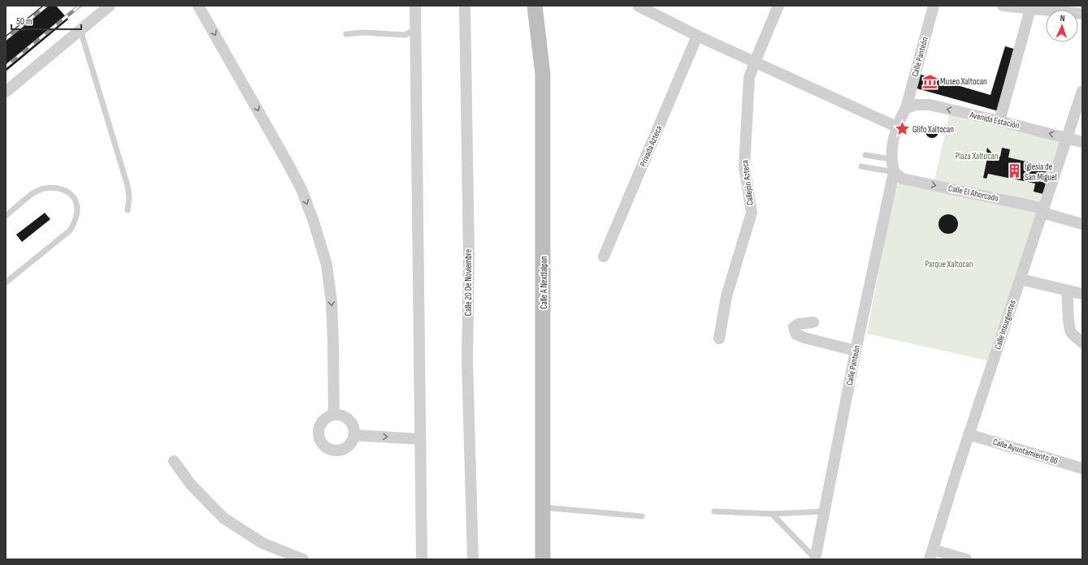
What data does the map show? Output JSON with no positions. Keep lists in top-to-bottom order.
{
  "streets": {
    "main road": ["Calle A Nextlalpan"],
    "street": [
      "Calle Panteón",
      "Avenida Estación",
      "Privada Azteca",
      "Callejón Azteca",
      "Calle El Ahorcado",
      "Calle 20 De Noviembre",
      "Calle Insurgentes",
      "Calle Ayuntamiento 86"
    ]
  },
  "crossings": [
    ["Calle Panteón", "Avenida Estación"],
    ["Calle Panteón", "Calle El Ahorcado"],
    ["Avenida Estación", "Calle Insurgentes"],
    ["Calle El Ahorcado", "Calle Insurgentes"],
    ["Calle Insurgentes", "Calle Ayuntamiento 86"]
  ],
  "one_way": ["Avenida Estación", "Calle El Ahorcado"],
  "parks": ["Plaza Xaltocan", "Parque Xaltocan"],
  "places": {
    "museum": ["Museo Xaltocan"],
    "place": ["Glifo Xaltocan"],
    "building": ["Iglesia de San Miguel"]
  },
  "scale_bar": "50 m",
  "north": "top"
}
